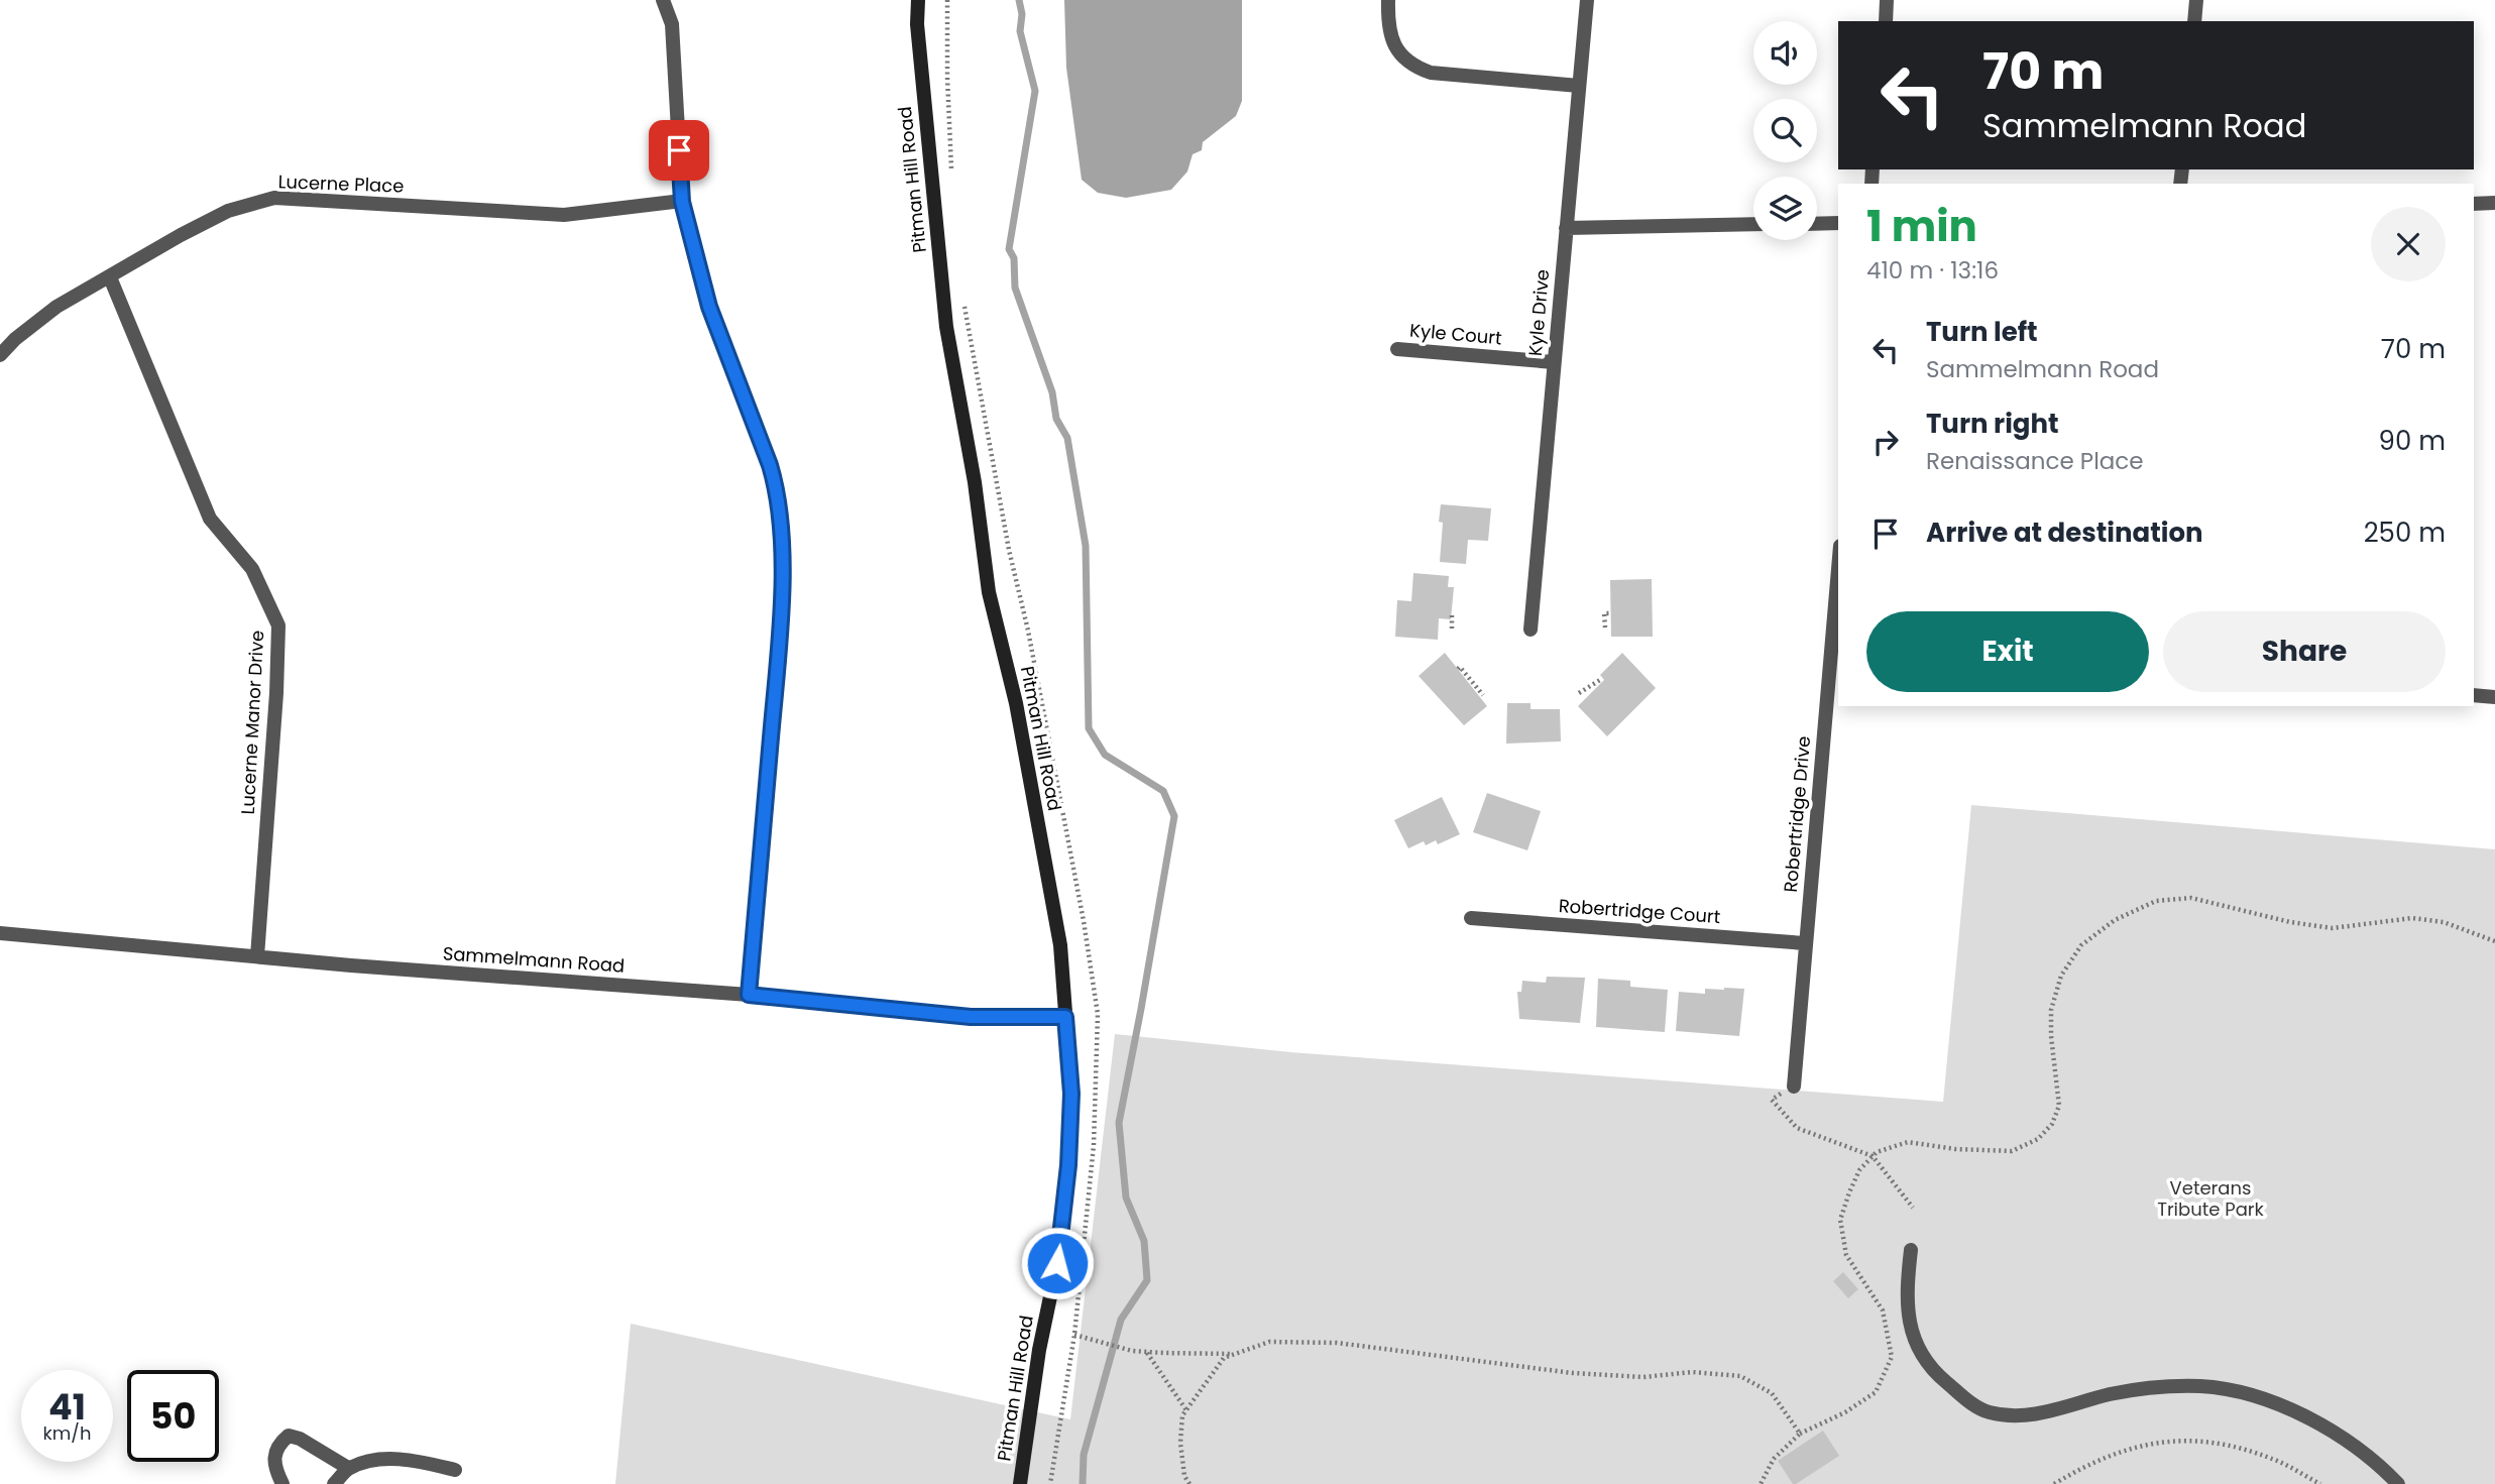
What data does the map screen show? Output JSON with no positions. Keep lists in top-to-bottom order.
{
  "streets": {
    "main road": ["Pitman Hill Road"],
    "street": [
      "Lucerne Place",
      "Kyle Drive",
      "Kyle Court",
      "Lucerne Manor Drive",
      "Robertridge Drive",
      "Robertridge Court",
      "Sammelmann Road"
    ]
  },
  "crossings": [
    ["Pitman Hill Road", "Sammelmann Road"],
    ["Lucerne Place", "Lucerne Manor Drive"],
    ["Kyle Drive", "Kyle Court"],
    ["Lucerne Manor Drive", "Sammelmann Road"],
    ["Robertridge Drive", "Robertridge Court"]
  ],
  "parks": ["Veterans Tribute Park"],
  "page": {
    "turn": ["70 m", "Sammelmann Road"],
    "heading": ["1 min", "410 m · 13:16"],
    "list": [
      {
        "name": "Turn left",
        "note": "Sammelmann Road",
        "value": "70 m"
      },
      {
        "name": "Turn right",
        "note": "Renaissance Place",
        "value": "90 m"
      },
      {
        "name": "Arrive at destination",
        "value": "250 m"
      }
    ],
    "buttons": ["Exit", "Share"],
    "speed": "41 km/h",
    "limit": "50"
  }
}
